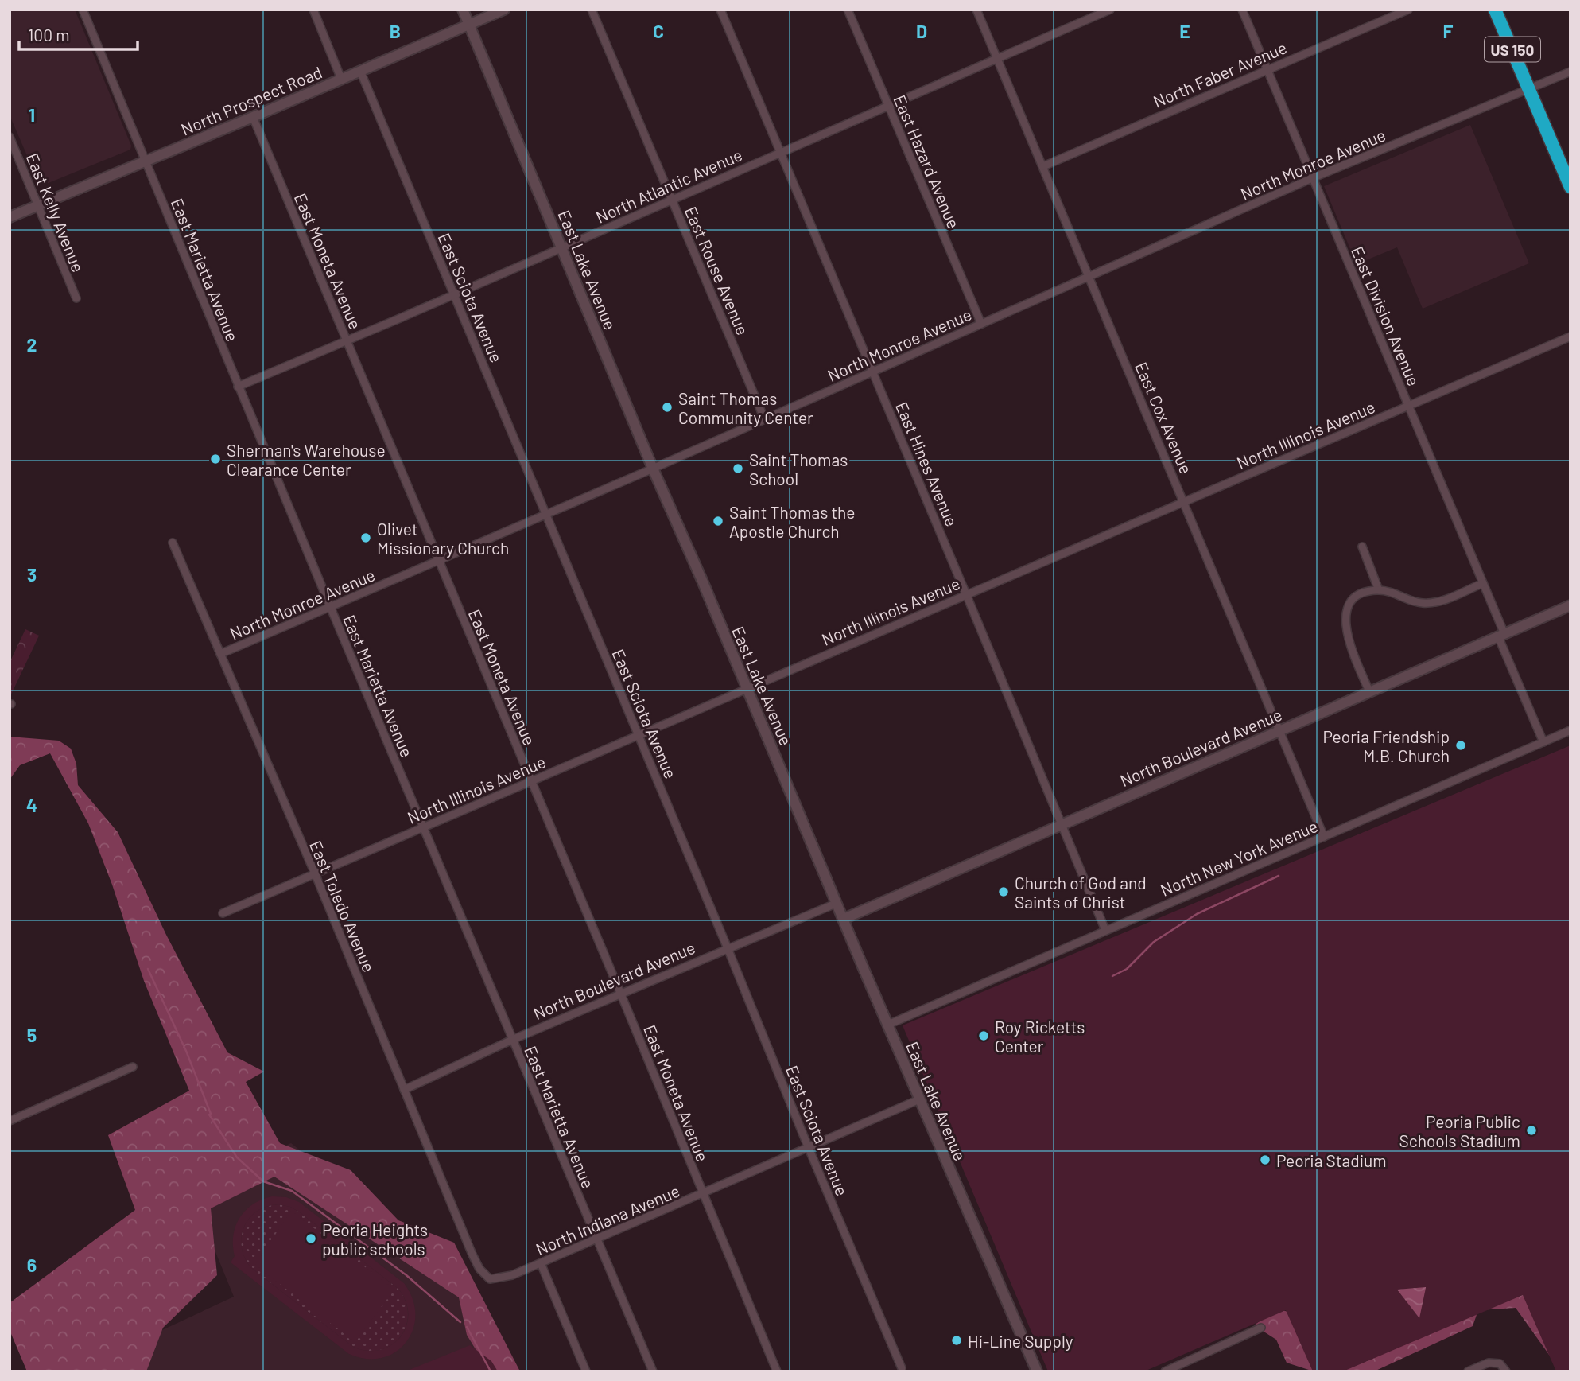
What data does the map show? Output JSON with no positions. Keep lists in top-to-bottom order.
{
  "streets": {
    "highway": ["US 150"],
    "street": [
      "North Faber Avenue",
      "North Prospect Road",
      "East Hazard Avenue",
      "North Monroe Avenue",
      "North Atlantic Avenue",
      "East Kelly Avenue",
      "East Moneta Avenue",
      "East Marietta Avenue",
      "East Lake Avenue",
      "East Rouse Avenue",
      "East Sciota Avenue",
      "East Division Avenue",
      "East Cox Avenue",
      "North Illinois Avenue",
      "East Hines Avenue",
      "North Boulevard Avenue",
      "North New York Avenue",
      "East Toledo Avenue",
      "North Indiana Avenue"
    ]
  },
  "crossings": [
    ["US 150", "North Monroe Avenue"],
    ["North Faber Avenue", "East Division Avenue"],
    ["North Faber Avenue", "East Cox Avenue"],
    ["North Prospect Road", "East Kelly Avenue"],
    ["North Prospect Road", "East Moneta Avenue"],
    ["North Prospect Road", "East Marietta Avenue"],
    ["North Prospect Road", "East Lake Avenue"],
    ["North Prospect Road", "East Sciota Avenue"],
    ["East Hazard Avenue", "North Monroe Avenue"],
    ["East Hazard Avenue", "North Atlantic Avenue"],
    ["North Monroe Avenue", "East Moneta Avenue"],
    ["North Monroe Avenue", "East Marietta Avenue"],
    ["North Monroe Avenue", "East Lake Avenue"],
    ["North Monroe Avenue", "East Rouse Avenue"],
    ["North Monroe Avenue", "East Sciota Avenue"],
    ["North Monroe Avenue", "East Division Avenue"],
    ["North Monroe Avenue", "East Cox Avenue"],
    ["North Monroe Avenue", "East Hines Avenue"],
    ["North Monroe Avenue", "East Toledo Avenue"],
    ["North Atlantic Avenue", "East Moneta Avenue"],
    ["North Atlantic Avenue", "East Marietta Avenue"],
    ["North Atlantic Avenue", "East Lake Avenue"],
    ["North Atlantic Avenue", "East Rouse Avenue"],
    ["North Atlantic Avenue", "East Sciota Avenue"],
    ["North Atlantic Avenue", "East Cox Avenue"],
    ["North Atlantic Avenue", "East Hines Avenue"],
    ["East Moneta Avenue", "North Illinois Avenue"],
    ["East Moneta Avenue", "North Boulevard Avenue"],
    ["East Moneta Avenue", "North Indiana Avenue"],
    ["East Marietta Avenue", "North Illinois Avenue"],
    ["East Marietta Avenue", "North Boulevard Avenue"],
    ["East Marietta Avenue", "North Indiana Avenue"],
    ["East Lake Avenue", "North Illinois Avenue"],
    ["East Lake Avenue", "North Boulevard Avenue"],
    ["East Lake Avenue", "North New York Avenue"],
    ["East Lake Avenue", "North Indiana Avenue"],
    ["East Sciota Avenue", "North Illinois Avenue"],
    ["East Sciota Avenue", "North Boulevard Avenue"],
    ["East Sciota Avenue", "North Indiana Avenue"],
    ["East Division Avenue", "North Illinois Avenue"],
    ["East Division Avenue", "North Boulevard Avenue"],
    ["East Division Avenue", "North New York Avenue"],
    ["East Cox Avenue", "North Illinois Avenue"],
    ["East Cox Avenue", "North Boulevard Avenue"],
    ["East Cox Avenue", "North New York Avenue"],
    ["North Illinois Avenue", "East Hines Avenue"],
    ["North Illinois Avenue", "East Toledo Avenue"],
    ["East Hines Avenue", "North Boulevard Avenue"],
    ["East Hines Avenue", "North New York Avenue"],
    ["North Boulevard Avenue", "East Toledo Avenue"],
    ["East Toledo Avenue", "North Indiana Avenue"]
  ],
  "places": [
    "Saint Thomas Community Center",
    "Sherman's Warehouse Clearance Center",
    "Saint Thomas School",
    "Saint Thomas the Apostle Church",
    "Olivet Missionary Church",
    "Peoria Friendship M.B. Church",
    "Church of God and Saints of Christ",
    "Roy Ricketts Center",
    "Peoria Public Schools Stadium",
    "Peoria Stadium",
    "Peoria Heights public schools",
    "Hi-Line Supply"
  ],
  "scale_bar": "100 m",
  "grid": {
    "columns": [
      "B",
      "C",
      "D",
      "E",
      "F"
    ],
    "rows": [
      "1",
      "2",
      "3",
      "4",
      "5",
      "6"
    ]
  }
}
